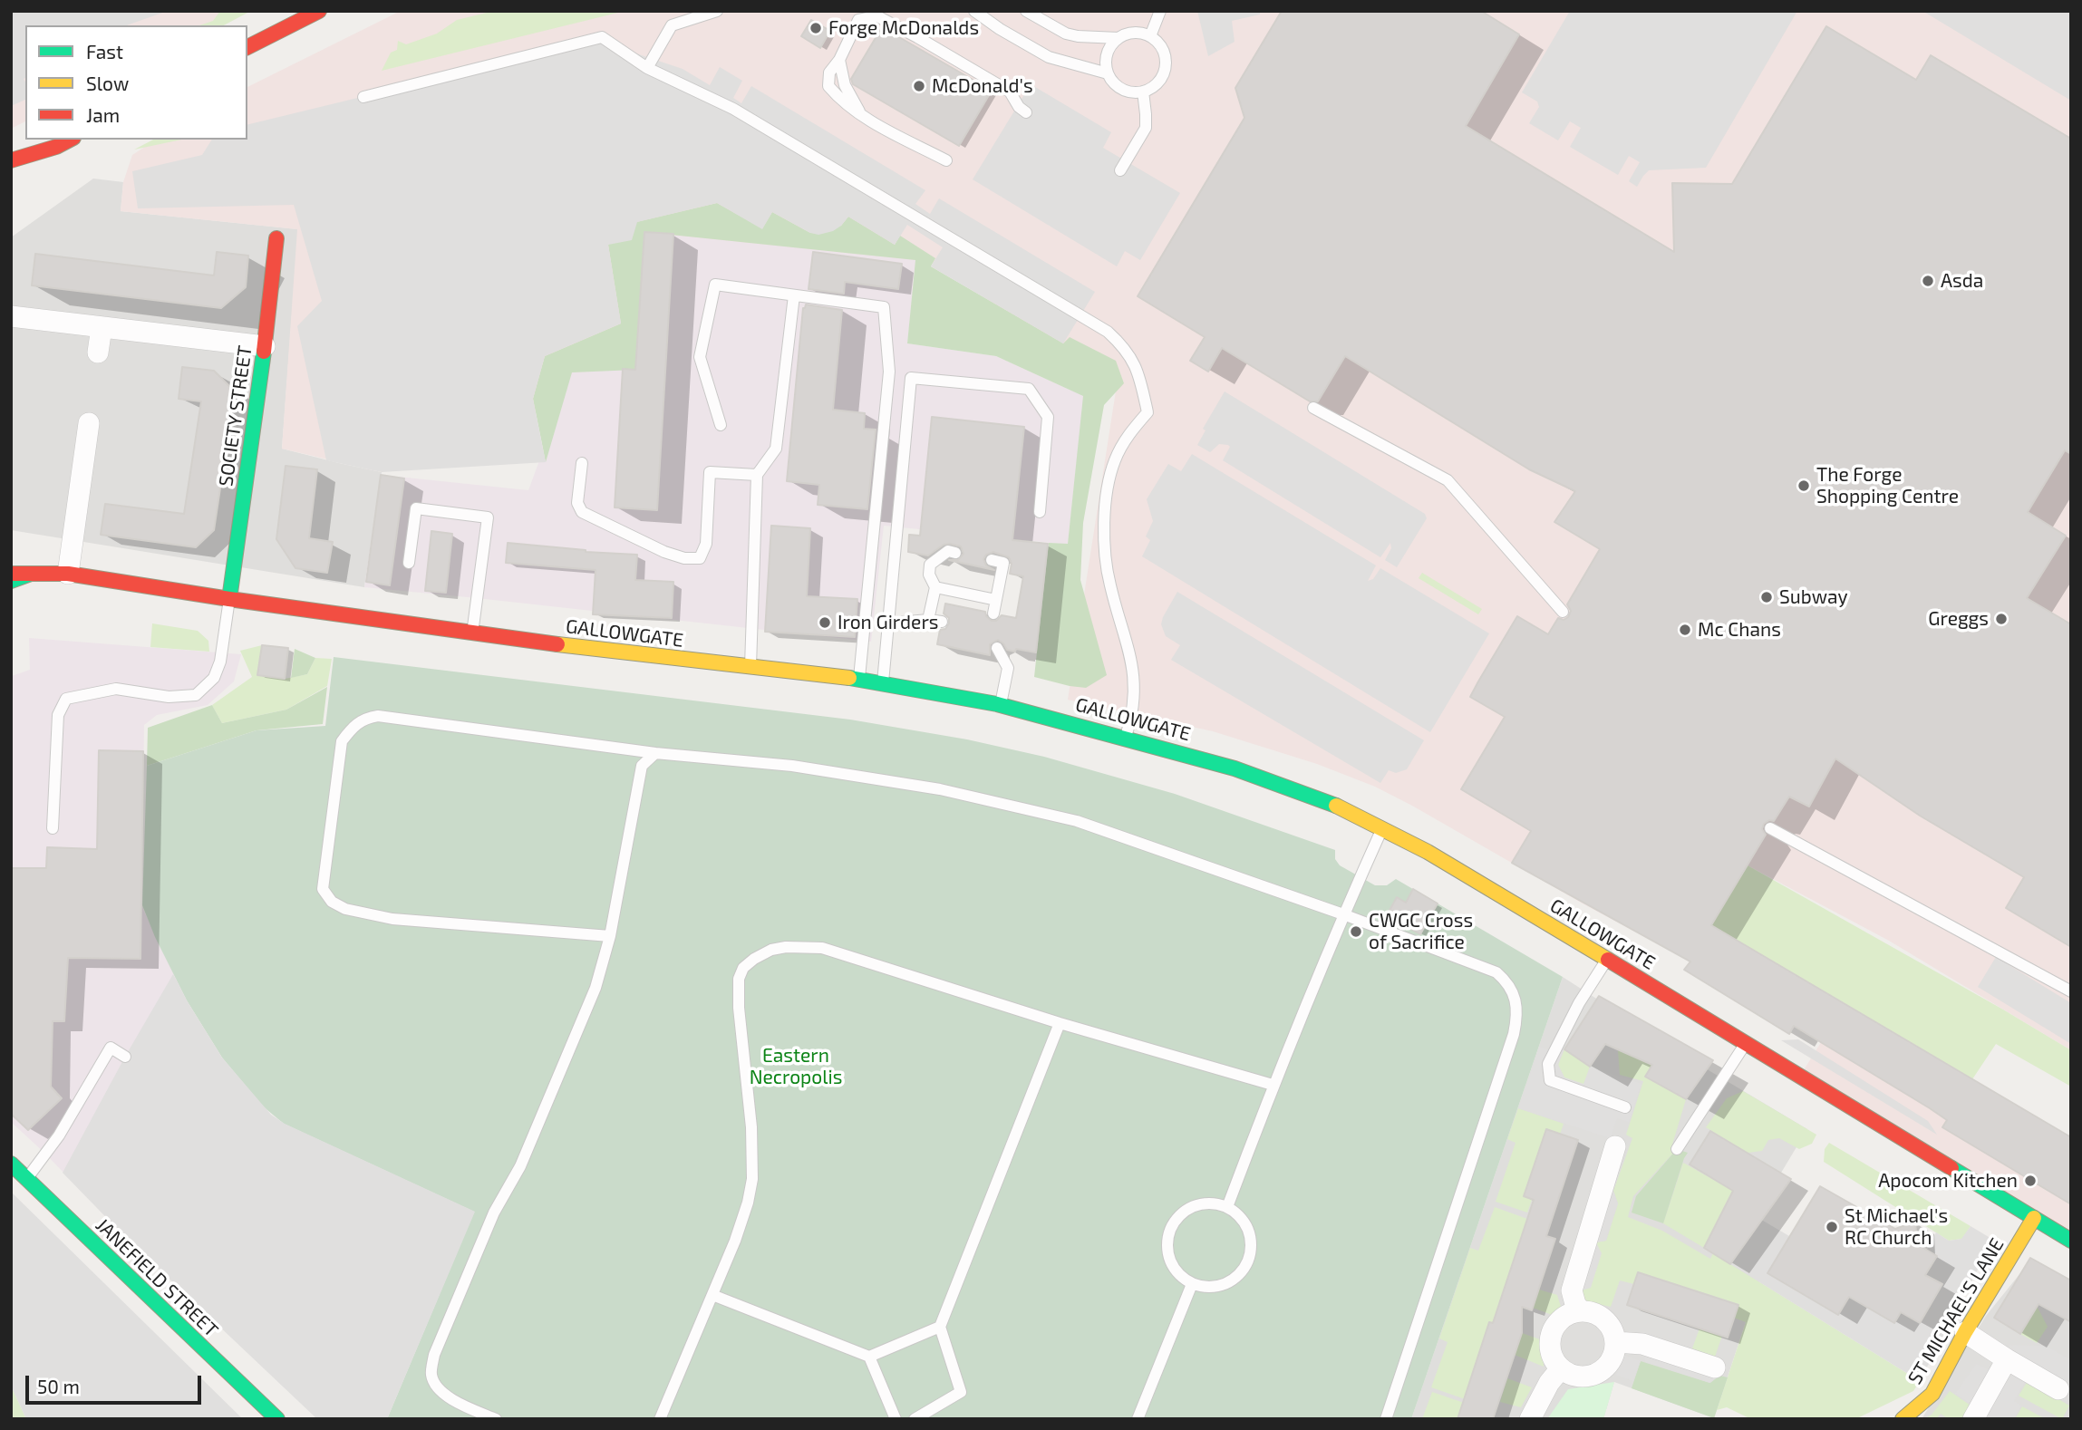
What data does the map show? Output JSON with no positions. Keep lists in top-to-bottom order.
{
  "streets": {
    "street": [
      "SOCIETY STREET",
      "GALLOWGATE",
      "JANEFIELD STREET",
      "ST MICHAEL'S LANE"
    ]
  },
  "crossings": [
    ["SOCIETY STREET", "GALLOWGATE"],
    ["GALLOWGATE", "ST MICHAEL'S LANE"]
  ],
  "parks": ["Eastern Necropolis"],
  "places": [
    "Forge McDonalds",
    "McDonald's",
    "Asda",
    "The Forge Shopping Centre",
    "Subway",
    "Greggs",
    "Iron Girders",
    "Mc Chans",
    "CWGC Cross of Sacrifice",
    "Apocom Kitchen",
    "St Michael's RC Church"
  ],
  "legend": ["Fast", "Slow", "Jam"],
  "scale_bar": "50 m"
}
